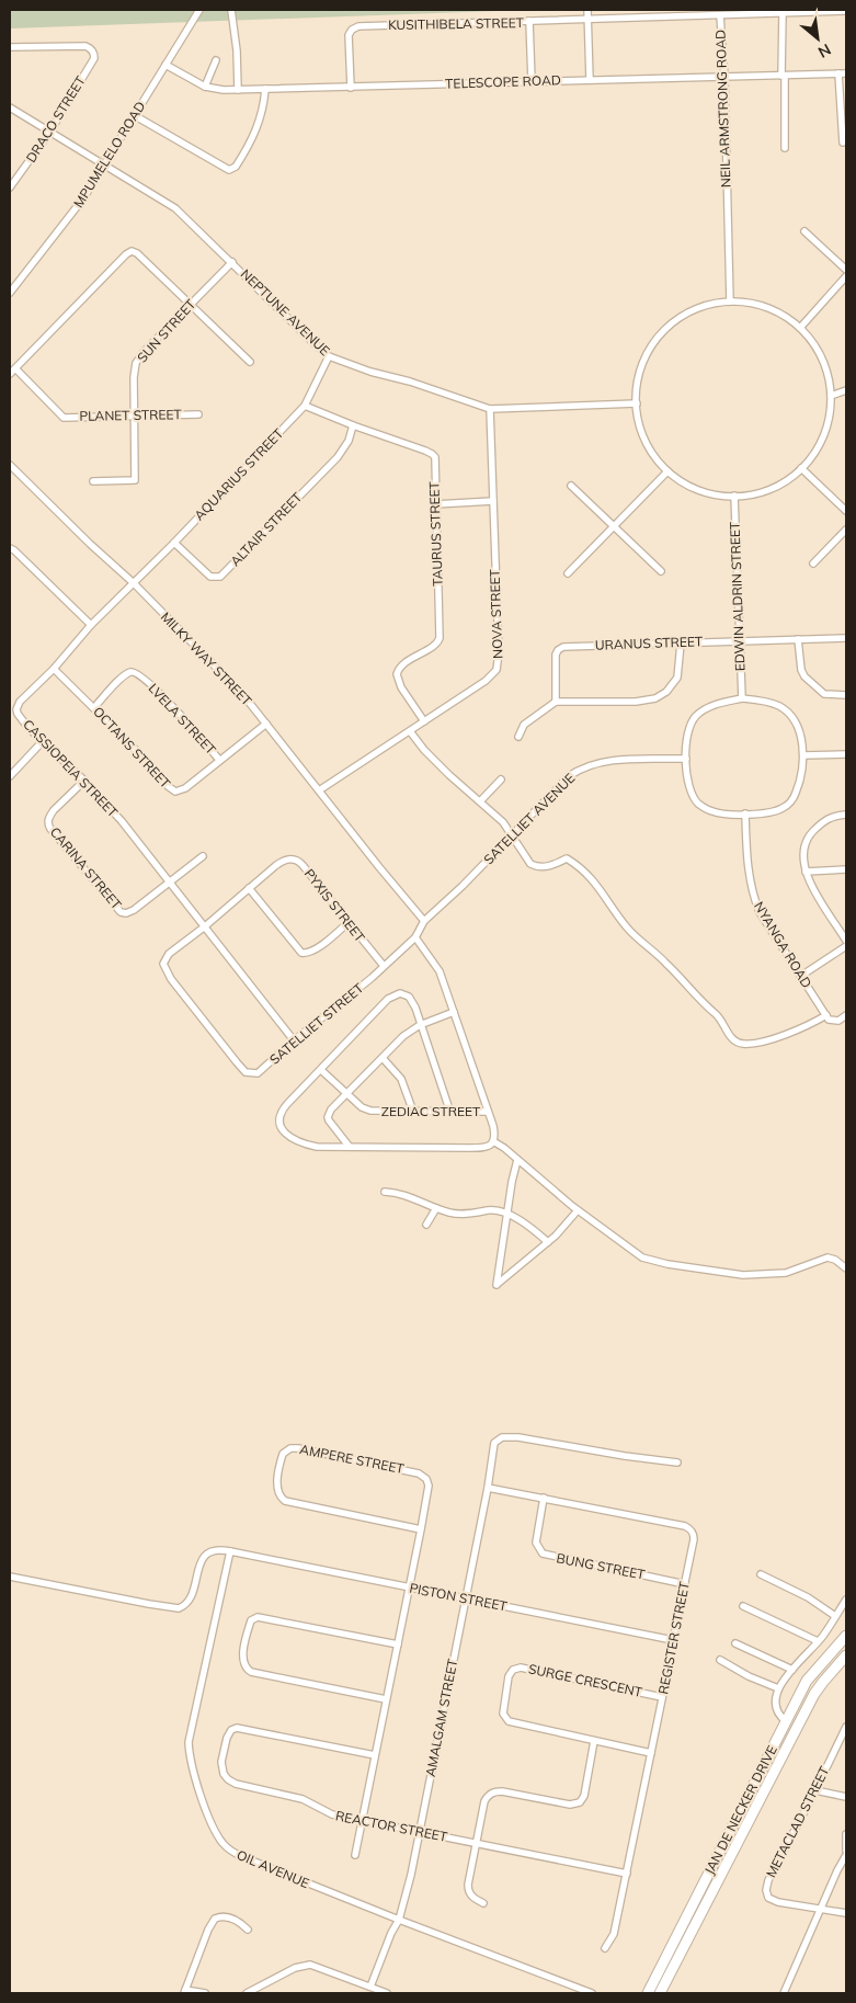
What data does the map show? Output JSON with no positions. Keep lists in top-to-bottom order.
{
  "streets": {
    "main road": ["JAN DE NECKER DRIVE"],
    "street": [
      "KUSITHIBELA STREET",
      "TELESCOPE ROAD",
      "NEIL ARMSTRONG ROAD",
      "DRACO STREET",
      "MPUMELELO ROAD",
      "NEPTUNE AVENUE",
      "SUN STREET",
      "PLANET STREET",
      "AQUARIUS STREET",
      "ALTAIR STREET",
      "TAURUS STREET",
      "EDWIN ALDRIN STREET",
      "NOVA STREET",
      "URANUS STREET",
      "MILKY WAY STREET",
      "LVELA STREET",
      "OCTANS STREET",
      "CASSIOPEIA STREET",
      "SATELLIET AVENUE",
      "CARINA STREET",
      "PYXIS STREET",
      "NYANGA ROAD",
      "SATELLIET STREET",
      "ZEDIAC STREET",
      "AMPERE STREET",
      "BUNG STREET",
      "PISTON STREET",
      "REGISTER STREET",
      "SURGE CRESCENT",
      "AMALGAM STREET",
      "METACLAD STREET",
      "REACTOR STREET",
      "OIL AVENUE"
    ]
  },
  "crossings": [
    ["KUSITHIBELA STREET", "TELESCOPE ROAD"],
    ["KUSITHIBELA STREET", "NEIL ARMSTRONG ROAD"],
    ["TELESCOPE ROAD", "NEIL ARMSTRONG ROAD"],
    ["TELESCOPE ROAD", "MPUMELELO ROAD"],
    ["NEIL ARMSTRONG ROAD", "NEPTUNE AVENUE"],
    ["NEIL ARMSTRONG ROAD", "EDWIN ALDRIN STREET"],
    ["DRACO STREET", "NEPTUNE AVENUE"],
    ["MPUMELELO ROAD", "NEPTUNE AVENUE"],
    ["NEPTUNE AVENUE", "SUN STREET"],
    ["NEPTUNE AVENUE", "AQUARIUS STREET"],
    ["NEPTUNE AVENUE", "EDWIN ALDRIN STREET"],
    ["NEPTUNE AVENUE", "NOVA STREET"],
    ["SUN STREET", "PLANET STREET"],
    ["AQUARIUS STREET", "ALTAIR STREET"],
    ["AQUARIUS STREET", "TAURUS STREET"],
    ["AQUARIUS STREET", "MILKY WAY STREET"],
    ["AQUARIUS STREET", "CASSIOPEIA STREET"],
    ["ALTAIR STREET", "TAURUS STREET"],
    ["TAURUS STREET", "NOVA STREET"],
    ["EDWIN ALDRIN STREET", "URANUS STREET"],
    ["EDWIN ALDRIN STREET", "SATELLIET AVENUE"],
    ["EDWIN ALDRIN STREET", "NYANGA ROAD"],
    ["NOVA STREET", "MILKY WAY STREET"],
    ["MILKY WAY STREET", "OCTANS STREET"],
    ["MILKY WAY STREET", "CASSIOPEIA STREET"],
    ["MILKY WAY STREET", "SATELLIET AVENUE"],
    ["MILKY WAY STREET", "SATELLIET STREET"],
    ["LVELA STREET", "OCTANS STREET"],
    ["OCTANS STREET", "CASSIOPEIA STREET"],
    ["CASSIOPEIA STREET", "CARINA STREET"],
    ["CASSIOPEIA STREET", "PYXIS STREET"],
    ["CASSIOPEIA STREET", "SATELLIET STREET"],
    ["SATELLIET AVENUE", "NYANGA ROAD"],
    ["SATELLIET AVENUE", "SATELLIET STREET"],
    ["PYXIS STREET", "SATELLIET STREET"],
    ["AMPERE STREET", "PISTON STREET"],
    ["AMPERE STREET", "REACTOR STREET"],
    ["BUNG STREET", "REGISTER STREET"],
    ["PISTON STREET", "REGISTER STREET"],
    ["PISTON STREET", "AMALGAM STREET"],
    ["PISTON STREET", "OIL AVENUE"],
    ["REGISTER STREET", "SURGE CRESCENT"],
    ["REGISTER STREET", "AMALGAM STREET"],
    ["REGISTER STREET", "REACTOR STREET"],
    ["AMALGAM STREET", "REACTOR STREET"],
    ["AMALGAM STREET", "OIL AVENUE"]
  ],
  "north": "bottom right"
}
